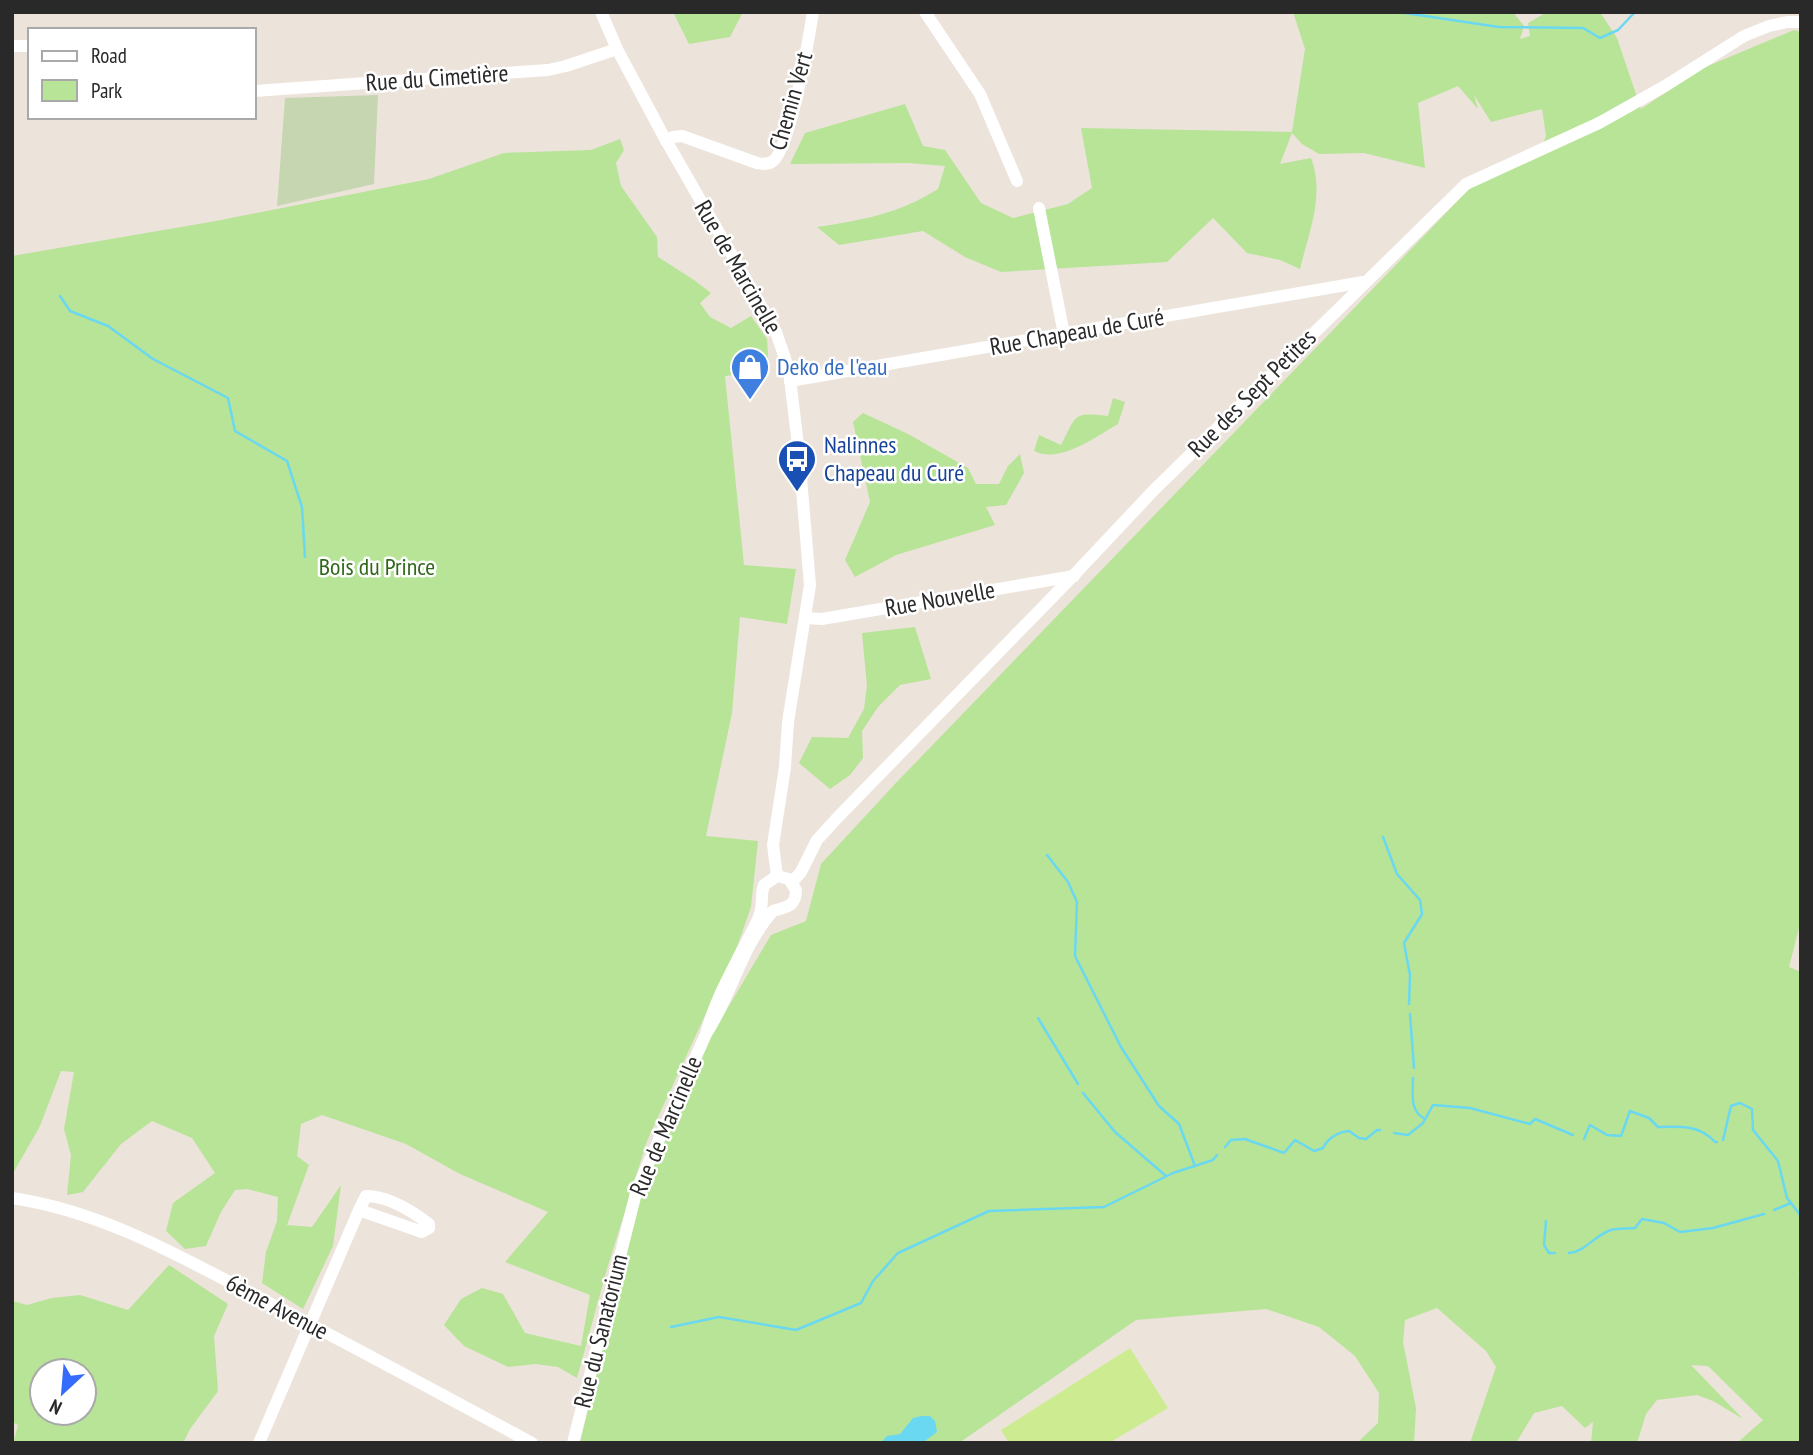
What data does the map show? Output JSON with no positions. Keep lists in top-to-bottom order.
{
  "streets": {
    "street": [
      "Rue du Cimetière",
      "Chemin Vert",
      "Rue de Marcinelle",
      "Rue Chapeau de Curé",
      "Rue des Sept Petites",
      "Rue Nouvelle",
      "6ème Avenue",
      "Rue du Sanatorium"
    ]
  },
  "crossings": [
    ["Rue du Cimetière", "Rue de Marcinelle"],
    ["Chemin Vert", "Rue de Marcinelle"],
    ["Rue de Marcinelle", "Rue Chapeau de Curé"],
    ["Rue de Marcinelle", "Rue des Sept Petites"],
    ["Rue de Marcinelle", "Rue Nouvelle"],
    ["Rue de Marcinelle", "Rue du Sanatorium"],
    ["Rue Chapeau de Curé", "Rue des Sept Petites"],
    ["Rue des Sept Petites", "Rue Nouvelle"]
  ],
  "parks": ["Bois du Prince"],
  "places": {
    "shop": ["Deko de l'eau"],
    "bus stop": ["Nalinnes Chapeau du Curé"]
  },
  "legend": ["Road", "Park"],
  "north": "bottom left"
}
